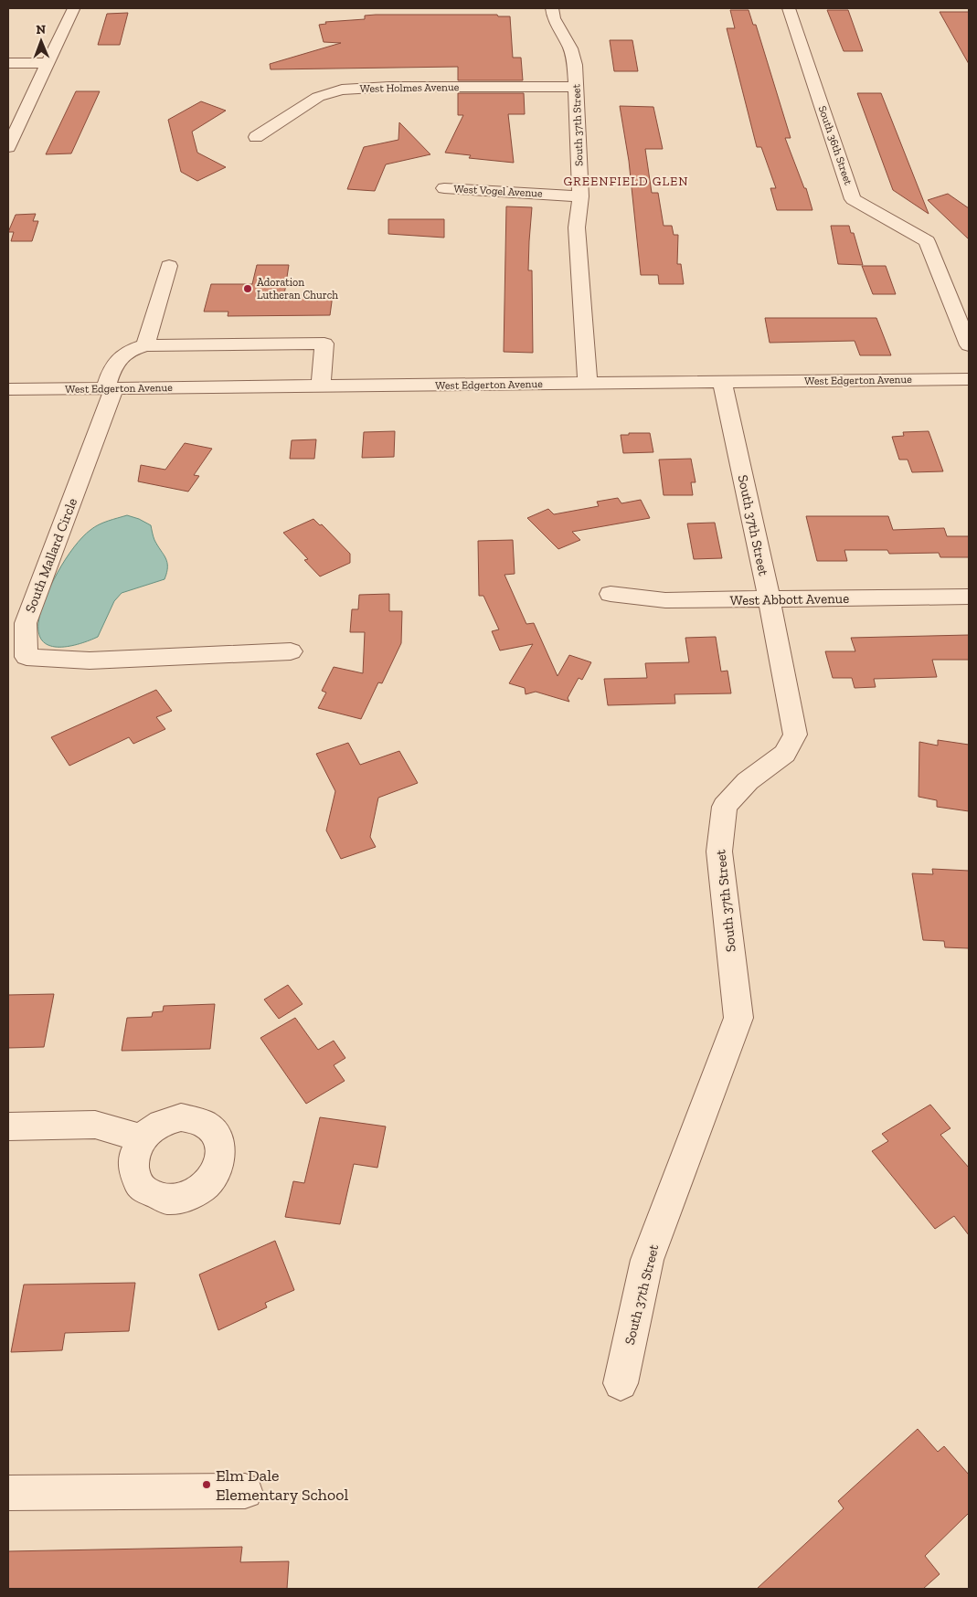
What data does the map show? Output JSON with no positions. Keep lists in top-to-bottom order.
{
  "streets": {
    "street": [
      "West Holmes Avenue",
      "South 37th Street",
      "South 36th Street",
      "West Vogel Avenue",
      "West Edgerton Avenue",
      "South Mallard Circle",
      "West Abbott Avenue"
    ]
  },
  "crossings": [
    ["West Holmes Avenue", "South 37th Street"],
    ["South 37th Street", "West Vogel Avenue"],
    ["South 37th Street", "West Edgerton Avenue"],
    ["South 37th Street", "West Abbott Avenue"],
    ["West Edgerton Avenue", "South Mallard Circle"]
  ],
  "districts": ["GREENFIELD GLEN"],
  "places": ["Adoration Lutheran Church", "Elm Dale Elementary School"],
  "north": "top"
}
